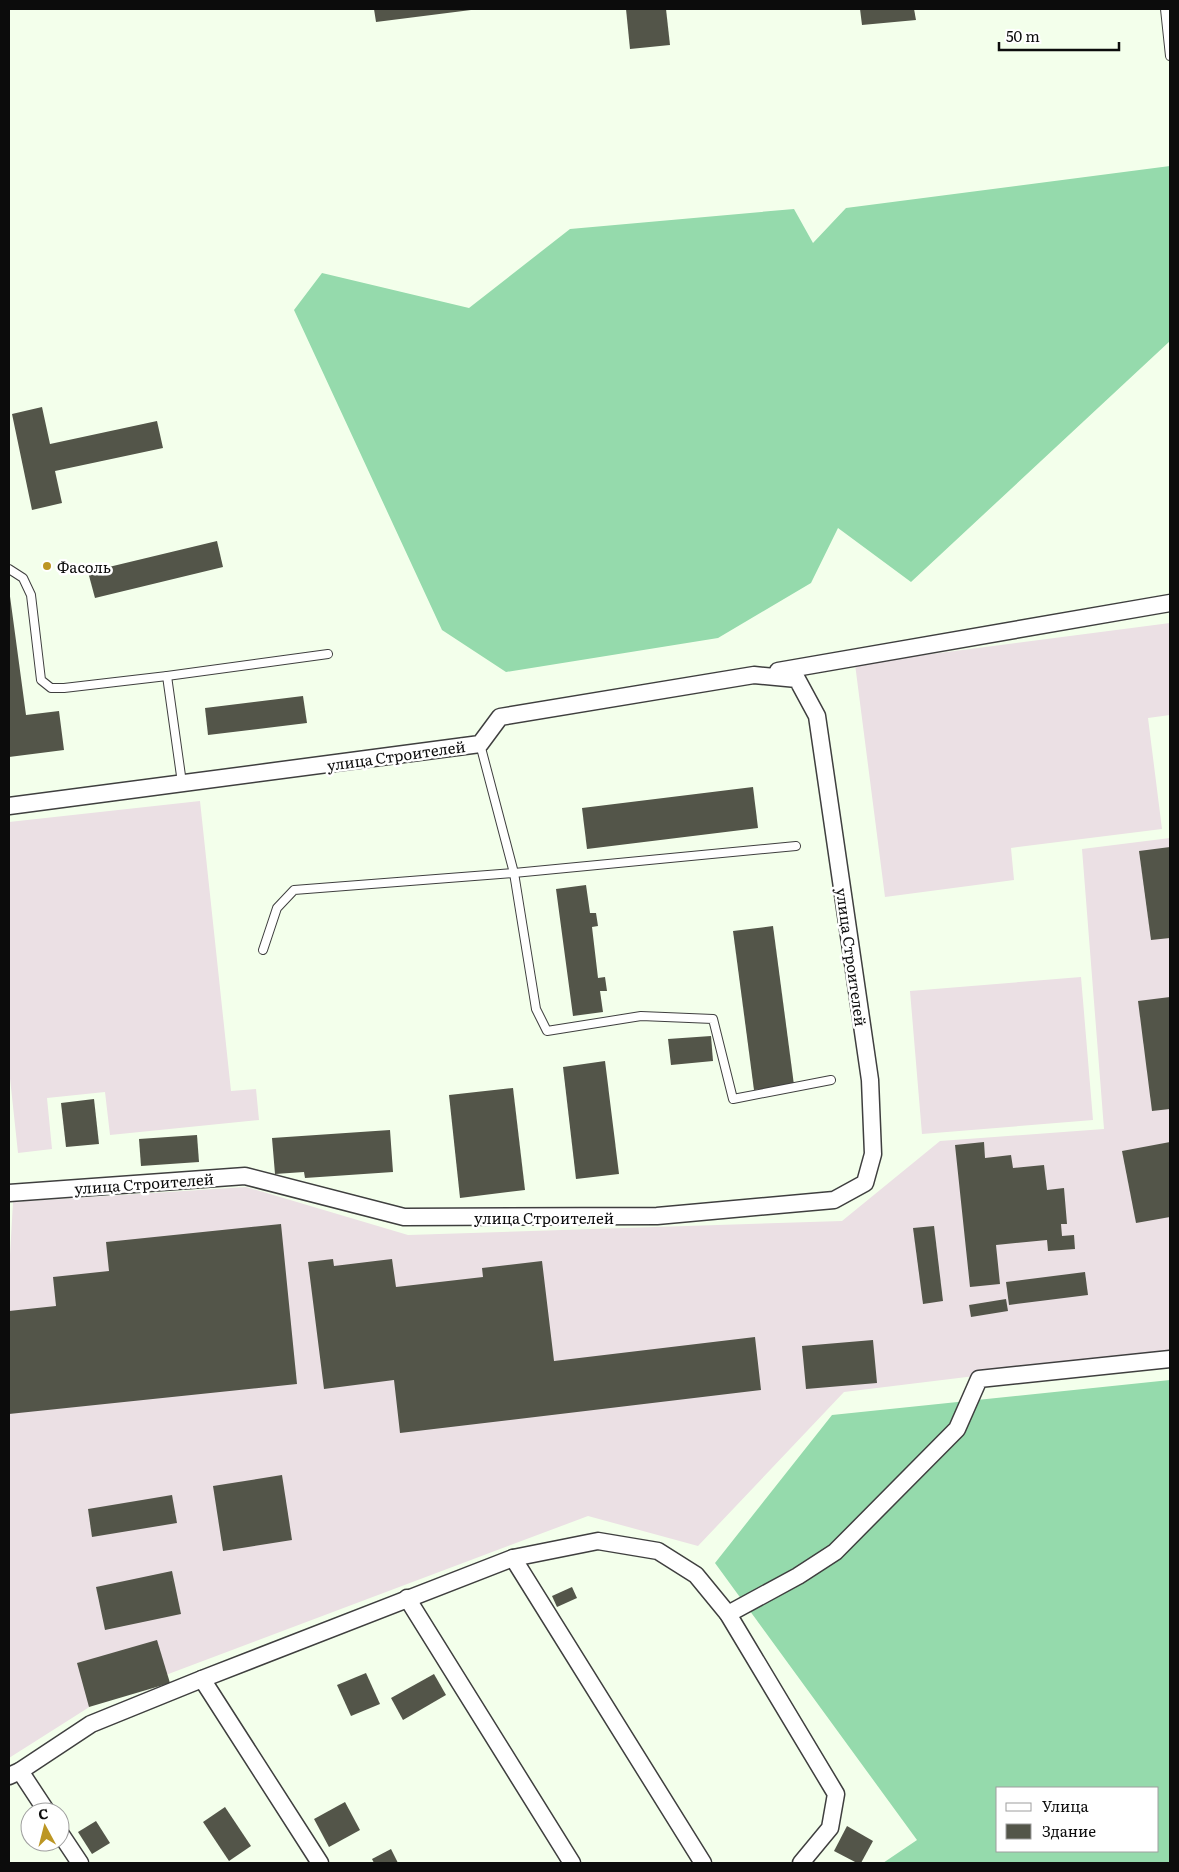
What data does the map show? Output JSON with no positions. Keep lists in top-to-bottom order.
{
  "streets": {
    "street": ["улица Строителей"]
  },
  "places": ["Фасоль"],
  "legend": ["Улица", "Здание"],
  "scale_bar": "50 m",
  "north": "top"
}
